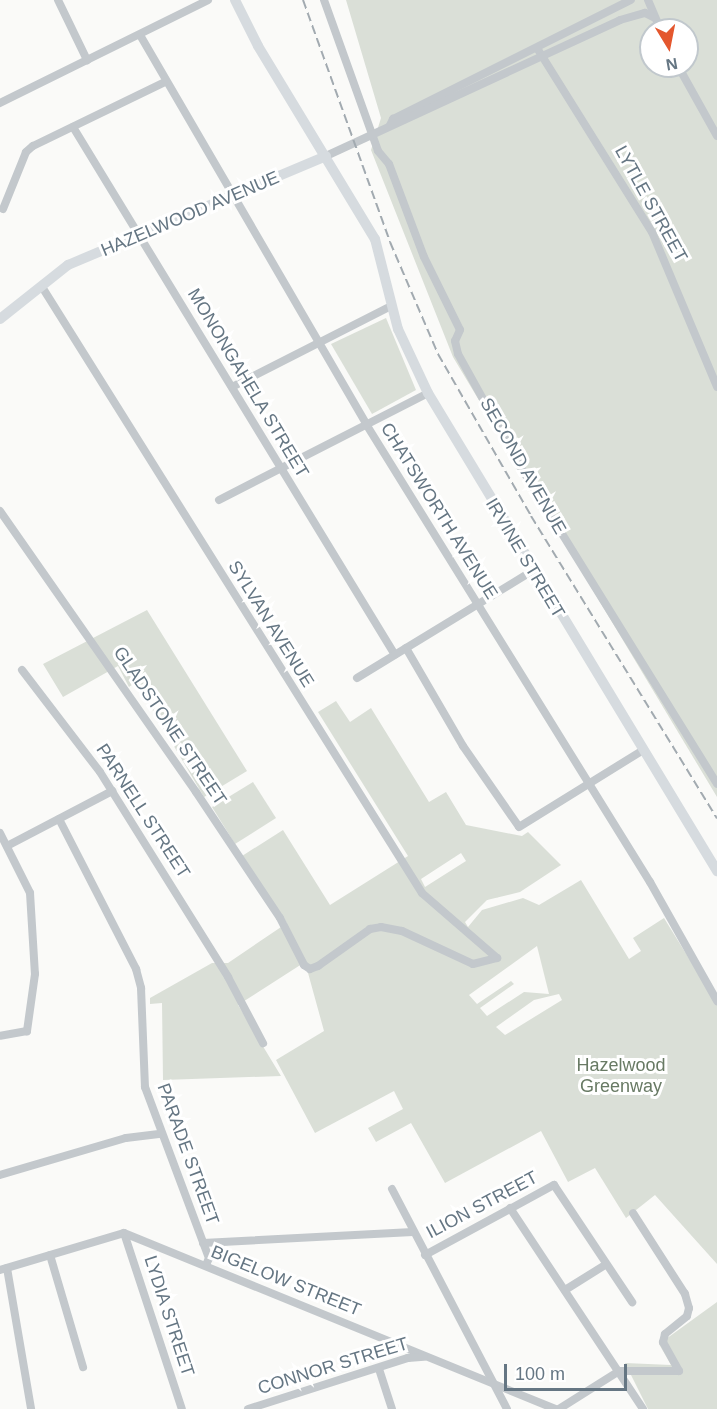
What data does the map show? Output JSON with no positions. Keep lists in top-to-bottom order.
{
  "streets": {
    "main road": ["HAZELWOOD AVENUE", "IRVINE STREET"],
    "street": [
      "LYTLE STREET",
      "MONONGAHELA STREET",
      "SECOND AVENUE",
      "CHATSWORTH AVENUE",
      "SYLVAN AVENUE",
      "GLADSTONE STREET",
      "PARNELL STREET",
      "PARADE STREET",
      "ILION STREET",
      "BIGELOW STREET",
      "LYDIA STREET",
      "CONNOR STREET"
    ]
  },
  "crossings": [
    ["LYTLE STREET", "HAZELWOOD AVENUE"],
    ["HAZELWOOD AVENUE", "MONONGAHELA STREET"],
    ["HAZELWOOD AVENUE", "SECOND AVENUE"],
    ["HAZELWOOD AVENUE", "CHATSWORTH AVENUE"],
    ["HAZELWOOD AVENUE", "IRVINE STREET"],
    ["HAZELWOOD AVENUE", "SYLVAN AVENUE"],
    ["SYLVAN AVENUE", "GLADSTONE STREET"],
    ["PARADE STREET", "BIGELOW STREET"],
    ["BIGELOW STREET", "LYDIA STREET"],
    ["BIGELOW STREET", "CONNOR STREET"]
  ],
  "parks": ["Hazelwood Greenway"],
  "scale_bar": "100 m",
  "north": "bottom"
}
